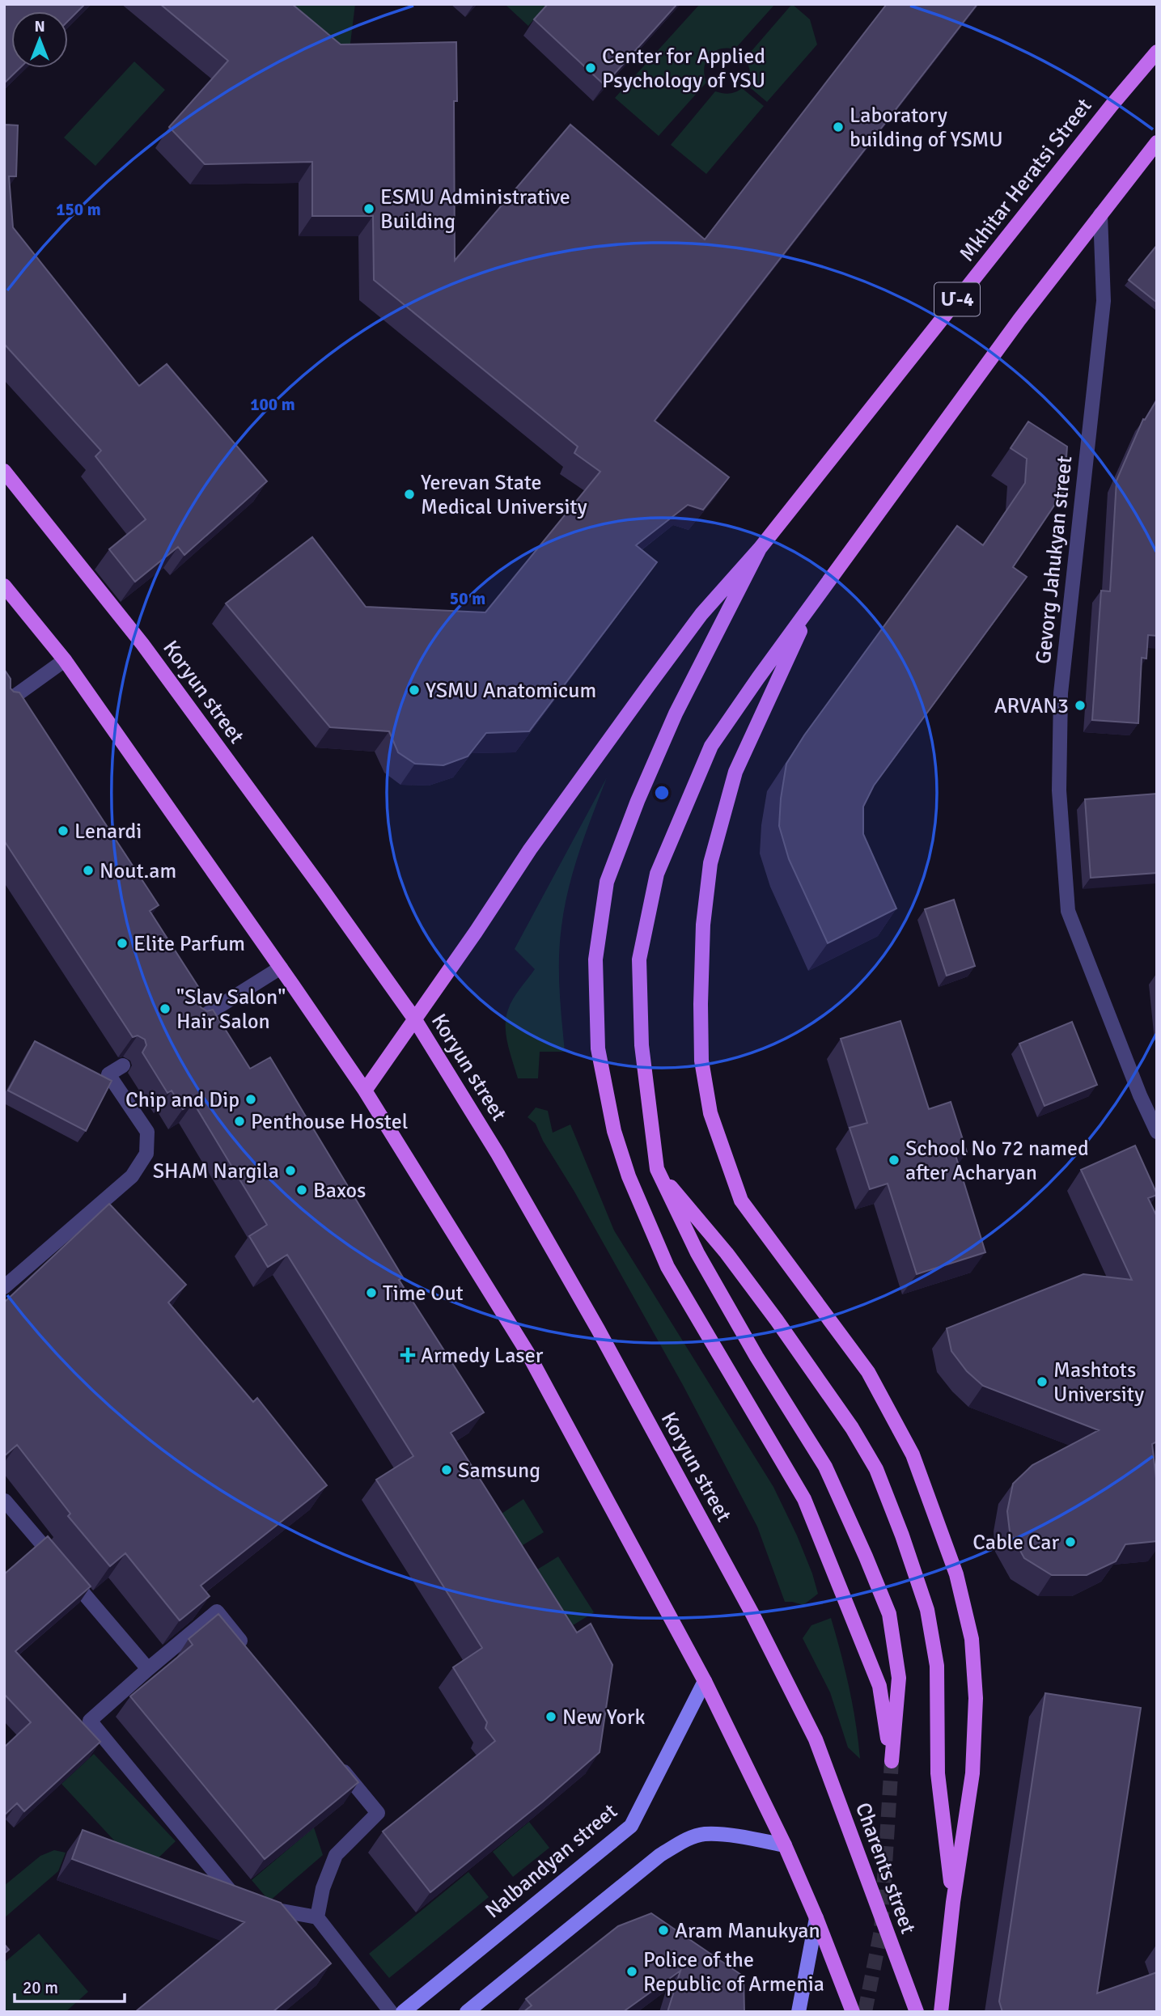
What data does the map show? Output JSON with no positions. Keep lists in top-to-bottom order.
{
  "streets": {
    "main road": [
      "Mkhitar Heratsi Street",
      "Մ-4",
      "Koryun street",
      "Nalbandyan street",
      "Charents street"
    ],
    "street": ["Gevorg Jahukyan street"]
  },
  "crossings": [
    ["Koryun street", "Charents street"]
  ],
  "places": {
    "other": [
      "Center for Applied Psychology of YSU",
      "Laboratory building of YSMU",
      "ESMU Administrative Building",
      "Yerevan State Medical University",
      "YSMU Anatomicum",
      "ARVAN3",
      "Lenardi",
      "Nout.am",
      "Elite Parfum",
      "\"Slav Salon\" Hair Salon",
      "Chip and Dip",
      "Penthouse Hostel",
      "School No 72 named after Acharyan",
      "SHAM Nargila",
      "Baxos",
      "Time Out",
      "Mashtots University",
      "Samsung",
      "Cable Car",
      "New York",
      "Aram Manukyan",
      "Police of the Republic of Armenia"
    ],
    "health": ["Armedy Laser"]
  },
  "scale_bar": "20 m",
  "north": "top",
  "rings": ["150 m", "100 m", "50 m"]
}
